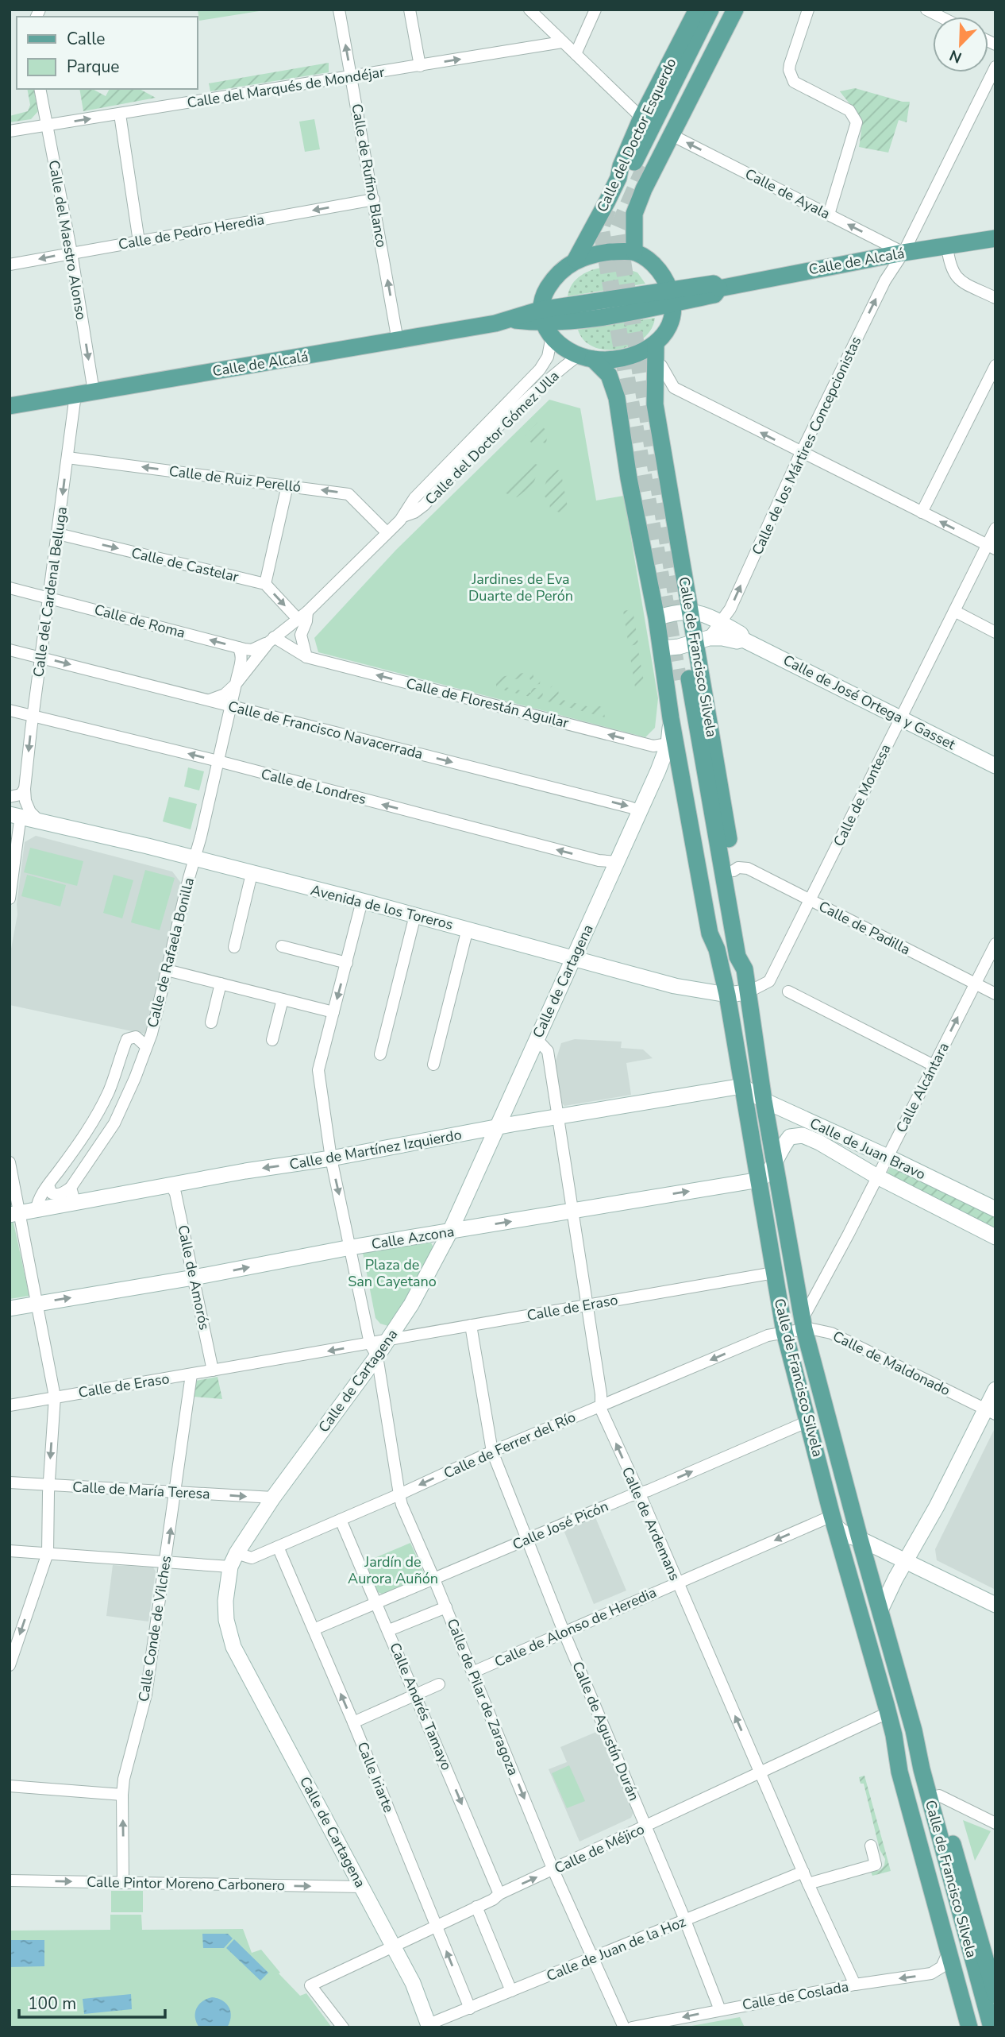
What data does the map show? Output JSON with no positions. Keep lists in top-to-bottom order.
{
  "streets": {
    "main road": ["Calle del Doctor Esquerdo", "Calle de Alcalá", "Calle de Francisco Silvela"],
    "street": [
      "Calle del Marqués de Mondéjar",
      "Calle de Rufino Blanco",
      "Calle de Ayala",
      "Calle de Pedro Heredia",
      "Calle del Maestro Alonso",
      "Calle del Doctor Gómez Ulla",
      "Calle de los Mártires Concepcionistas",
      "Calle de Ruiz Perelló",
      "Calle de Castelar",
      "Calle del Cardenal Belluga",
      "Calle de Roma",
      "Calle de José Ortega y Gasset",
      "Calle de Florestán Aguilar",
      "Calle de Francisco Navacerrada",
      "Calle de Londres",
      "Calle de Montesa",
      "Avenida de los Toreros",
      "Calle de Padilla",
      "Calle de Rafaela Bonilla",
      "Calle de Cartagena",
      "Calle Alcántara",
      "Calle de Juan Bravo",
      "Calle de Martínez Izquierdo",
      "Calle Azcona",
      "Calle de Amorós",
      "Calle de Eraso",
      "Calle de Maldonado",
      "Calle de Ferrer del Río",
      "Calle de María Teresa",
      "Calle de Ardemans",
      "Calle José Picón",
      "Calle de Alonso de Heredia",
      "Calle Conde de Vilches",
      "Calle de Pilar de Zaragoza",
      "Calle Andrés Tamayo",
      "Calle de Agustín Durán",
      "Calle Iriarte",
      "Calle de Méjico",
      "Calle Pintor Moreno Carbonero",
      "Calle de Juan de la Hoz",
      "Calle de Coslada"
    ]
  },
  "crossings": [
    ["Calle del Marqués de Mondéjar", "Calle de Rufino Blanco"],
    ["Calle del Marqués de Mondéjar", "Calle del Maestro Alonso"],
    ["Calle del Doctor Esquerdo", "Calle de Ayala"],
    ["Calle de Rufino Blanco", "Calle de Pedro Heredia"],
    ["Calle de Rufino Blanco", "Calle de Alcalá"],
    ["Calle de Ayala", "Calle de Alcalá"],
    ["Calle de Ayala", "Calle de los Mártires Concepcionistas"],
    ["Calle de Pedro Heredia", "Calle del Maestro Alonso"],
    ["Calle del Maestro Alonso", "Calle de Alcalá"],
    ["Calle de Alcalá", "Calle del Doctor Gómez Ulla"],
    ["Calle de Alcalá", "Calle de los Mártires Concepcionistas"],
    ["Calle de Alcalá", "Calle del Cardenal Belluga"],
    ["Calle de Alcalá", "Calle de Francisco Silvela"],
    ["Calle del Doctor Gómez Ulla", "Calle de Ruiz Perelló"],
    ["Calle del Doctor Gómez Ulla", "Calle de Roma"],
    ["Calle del Doctor Gómez Ulla", "Calle de Francisco Silvela"],
    ["Calle del Doctor Gómez Ulla", "Calle de Florestán Aguilar"],
    ["Calle de los Mártires Concepcionistas", "Calle de Francisco Silvela"],
    ["Calle de los Mártires Concepcionistas", "Calle de José Ortega y Gasset"],
    ["Calle de Ruiz Perelló", "Calle del Cardenal Belluga"],
    ["Calle de Castelar", "Calle del Cardenal Belluga"],
    ["Calle del Cardenal Belluga", "Calle de Roma"],
    ["Calle del Cardenal Belluga", "Calle de Francisco Navacerrada"],
    ["Calle del Cardenal Belluga", "Calle de Londres"],
    ["Calle del Cardenal Belluga", "Avenida de los Toreros"],
    ["Calle de Roma", "Calle de Florestán Aguilar"],
    ["Calle de Roma", "Calle de Rafaela Bonilla"],
    ["Calle de Francisco Silvela", "Calle de José Ortega y Gasset"],
    ["Calle de Francisco Silvela", "Calle de Montesa"],
    ["Calle de Francisco Silvela", "Avenida de los Toreros"],
    ["Calle de Francisco Silvela", "Calle de Padilla"],
    ["Calle de Francisco Silvela", "Calle de Cartagena"],
    ["Calle de Francisco Silvela", "Calle Alcántara"],
    ["Calle de Francisco Silvela", "Calle de Juan Bravo"],
    ["Calle de Francisco Silvela", "Calle de Martínez Izquierdo"],
    ["Calle de Francisco Silvela", "Calle Azcona"],
    ["Calle de Francisco Silvela", "Calle de Eraso"],
    ["Calle de Francisco Silvela", "Calle de Maldonado"],
    ["Calle de Francisco Silvela", "Calle de Ferrer del Río"],
    ["Calle de Francisco Silvela", "Calle José Picón"],
    ["Calle de Francisco Silvela", "Calle de Alonso de Heredia"],
    ["Calle de Francisco Silvela", "Calle de Méjico"],
    ["Calle de Francisco Silvela", "Calle de Coslada"],
    ["Calle de José Ortega y Gasset", "Calle de Montesa"],
    ["Calle de Florestán Aguilar", "Calle de Cartagena"],
    ["Calle de Francisco Navacerrada", "Calle de Rafaela Bonilla"],
    ["Calle de Francisco Navacerrada", "Calle de Cartagena"],
    ["Calle de Londres", "Calle de Rafaela Bonilla"],
    ["Calle de Londres", "Calle de Cartagena"],
    ["Calle de Montesa", "Avenida de los Toreros"],
    ["Calle de Montesa", "Calle de Padilla"],
    ["Avenida de los Toreros", "Calle de Rafaela Bonilla"],
    ["Avenida de los Toreros", "Calle de Cartagena"],
    ["Avenida de los Toreros", "Calle de Pilar de Zaragoza"],
    ["Calle de Padilla", "Calle Alcántara"],
    ["Calle de Rafaela Bonilla", "Calle de Martínez Izquierdo"],
    ["Calle de Cartagena", "Calle de Martínez Izquierdo"],
    ["Calle de Cartagena", "Calle Azcona"],
    ["Calle de Cartagena", "Calle de Eraso"],
    ["Calle de Cartagena", "Calle de Ferrer del Río"],
    ["Calle de Cartagena", "Calle de María Teresa"],
    ["Calle de Cartagena", "Calle de Ardemans"],
    ["Calle de Cartagena", "Calle de Pilar de Zaragoza"],
    ["Calle de Cartagena", "Calle de Méjico"],
    ["Calle de Cartagena", "Calle Pintor Moreno Carbonero"],
    ["Calle de Cartagena", "Calle de Juan de la Hoz"],
    ["Calle Alcántara", "Calle de Juan Bravo"],
    ["Calle Alcántara", "Calle de Maldonado"],
    ["Calle de Juan Bravo", "Calle de Martínez Izquierdo"],
    ["Calle de Martínez Izquierdo", "Calle de Amorós"],
    ["Calle de Martínez Izquierdo", "Calle de Ardemans"],
    ["Calle de Martínez Izquierdo", "Calle de Pilar de Zaragoza"],
    ["Calle Azcona", "Calle de Amorós"],
    ["Calle Azcona", "Calle de Ardemans"],
    ["Calle Azcona", "Calle de Pilar de Zaragoza"],
    ["Calle de Amorós", "Calle de Eraso"],
    ["Calle de Eraso", "Calle de Ardemans"],
    ["Calle de Eraso", "Calle Conde de Vilches"],
    ["Calle de Eraso", "Calle de Pilar de Zaragoza"],
    ["Calle de Eraso", "Calle de Agustín Durán"],
    ["Calle de Maldonado", "Calle de Ferrer del Río"],
    ["Calle de Ferrer del Río", "Calle de Ardemans"],
    ["Calle de Ferrer del Río", "Calle Conde de Vilches"],
    ["Calle de Ferrer del Río", "Calle de Pilar de Zaragoza"],
    ["Calle de Ferrer del Río", "Calle Andrés Tamayo"],
    ["Calle de Ferrer del Río", "Calle de Agustín Durán"],
    ["Calle de Ferrer del Río", "Calle Iriarte"],
    ["Calle de María Teresa", "Calle Conde de Vilches"],
    ["Calle de Ardemans", "Calle José Picón"],
    ["Calle de Ardemans", "Calle de Alonso de Heredia"],
    ["Calle de Ardemans", "Calle de Méjico"],
    ["Calle de Ardemans", "Calle de Juan de la Hoz"],
    ["Calle de Ardemans", "Calle de Coslada"],
    ["Calle José Picón", "Calle de Pilar de Zaragoza"],
    ["Calle José Picón", "Calle Andrés Tamayo"],
    ["Calle José Picón", "Calle de Agustín Durán"],
    ["Calle José Picón", "Calle Iriarte"],
    ["Calle de Alonso de Heredia", "Calle de Pilar de Zaragoza"],
    ["Calle de Alonso de Heredia", "Calle de Agustín Durán"],
    ["Calle Conde de Vilches", "Calle Pintor Moreno Carbonero"],
    ["Calle de Pilar de Zaragoza", "Calle de Méjico"],
    ["Calle de Pilar de Zaragoza", "Calle de Juan de la Hoz"],
    ["Calle Andrés Tamayo", "Calle de Méjico"],
    ["Calle de Agustín Durán", "Calle de Méjico"],
    ["Calle de Agustín Durán", "Calle de Juan de la Hoz"],
    ["Calle de Agustín Durán", "Calle de Coslada"],
    ["Calle Iriarte", "Calle de Méjico"],
    ["Calle Iriarte", "Calle de Juan de la Hoz"]
  ],
  "one_way": [
    "Calle del Marqués de Mondéjar",
    "Calle de Rufino Blanco",
    "Calle de Ayala",
    "Calle de Pedro Heredia",
    "Calle del Maestro Alonso",
    "Calle de los Mártires Concepcionistas",
    "Calle de Ruiz Perelló",
    "Calle de Castelar",
    "Calle de Roma",
    "Calle de Florestán Aguilar",
    "Calle de Francisco Navacerrada",
    "Calle de Londres",
    "Calle Azcona",
    "Calle de Ferrer del Río",
    "Calle de María Teresa",
    "Calle de Alonso de Heredia",
    "Calle Andrés Tamayo",
    "Calle de Coslada"
  ],
  "parks": ["Jardines de Eva Duarte de Perón", "Plaza de San Cayetano", "Jardín de Aurora Auñón"],
  "legend": ["Calle", "Parque"],
  "scale_bar": "100 m",
  "north": "bottom left"
}
